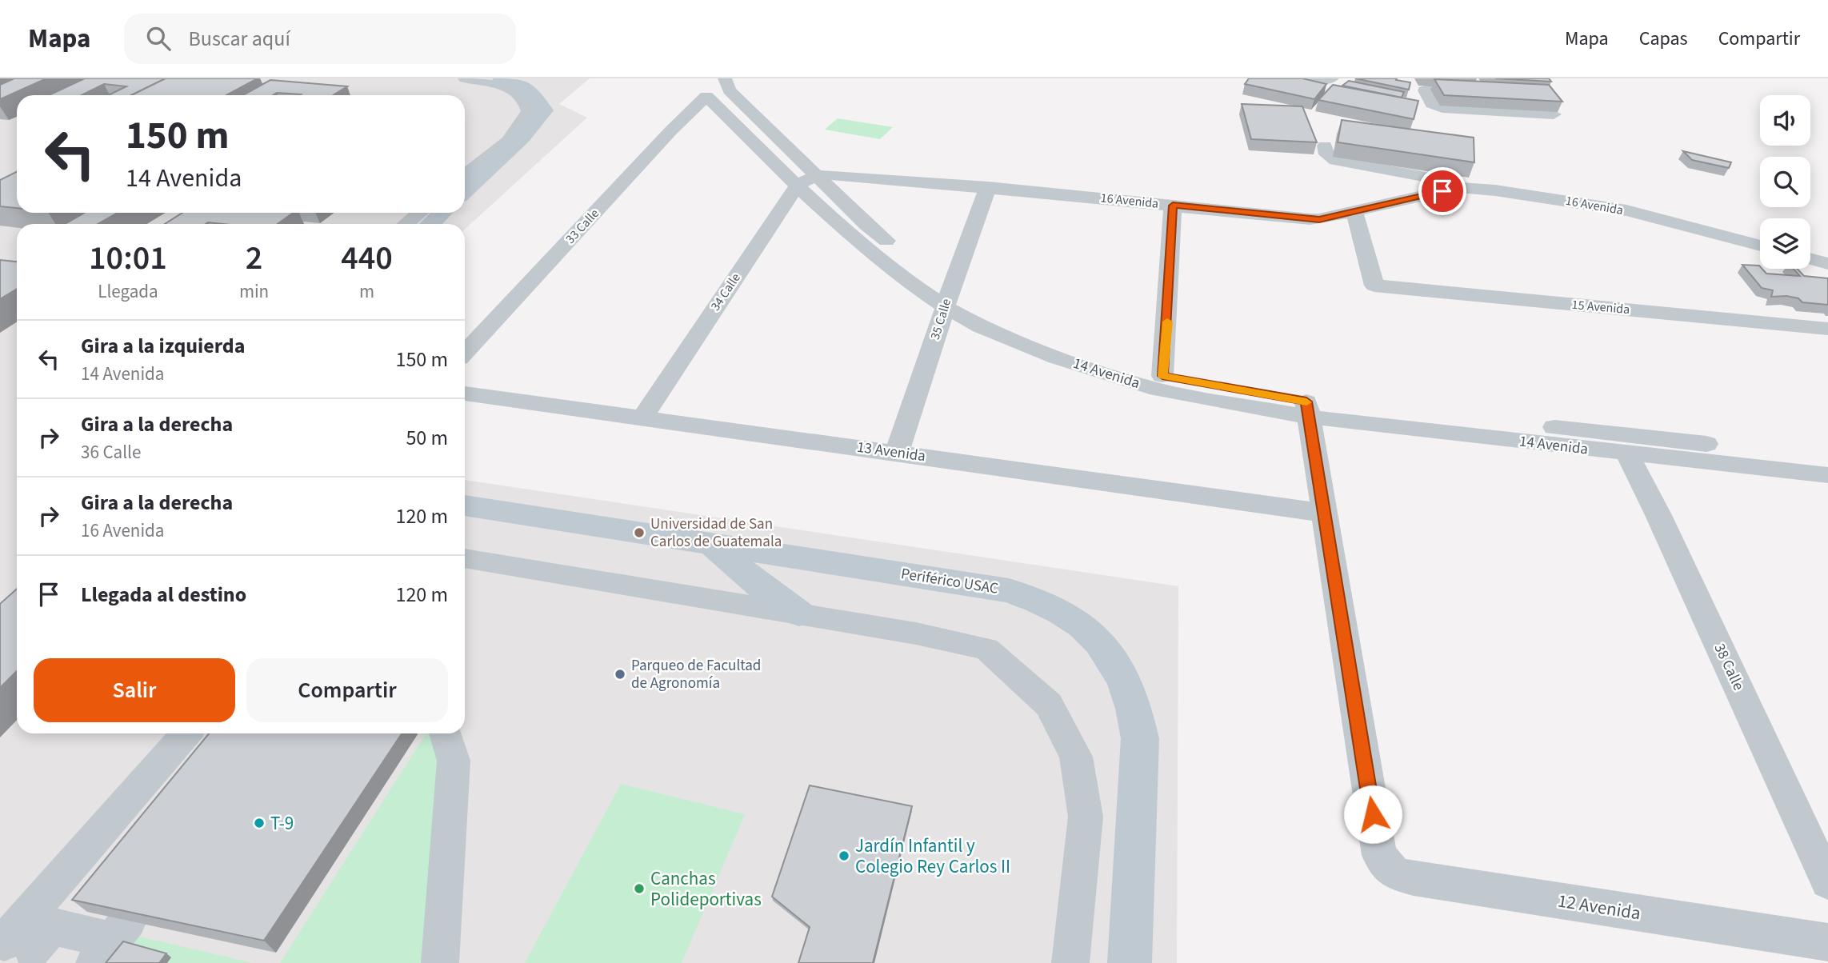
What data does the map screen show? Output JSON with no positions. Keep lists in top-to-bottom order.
{
  "streets": {
    "street": [
      "16 Avenida",
      "33 Calle",
      "34 Calle",
      "15 Avenida",
      "35 Calle",
      "14 Avenida",
      "13 Avenida",
      "Periférico USAC",
      "38 Calle",
      "12 Avenida"
    ]
  },
  "crossings": [
    ["16 Avenida", "34 Calle"],
    ["16 Avenida", "15 Avenida"],
    ["16 Avenida", "35 Calle"],
    ["16 Avenida", "14 Avenida"],
    ["33 Calle", "14 Avenida"],
    ["34 Calle", "14 Avenida"],
    ["34 Calle", "13 Avenida"],
    ["35 Calle", "14 Avenida"],
    ["35 Calle", "13 Avenida"],
    ["14 Avenida", "38 Calle"],
    ["13 Avenida", "12 Avenida"]
  ],
  "places": [
    "Universidad de San Carlos de Guatemala",
    "Parqueo de Facultad de Agronomía",
    "T-9",
    "Jardín Infantil y Colegio Rey Carlos II",
    "Canchas Polideportivas"
  ],
  "page": {
    "header": "Mapa",
    "search": "Buscar aquí",
    "nav": ["Mapa", "Capas", "Compartir"],
    "turn": ["150 m", "14 Avenida"],
    "eta": [
      "10:01",
      "Llegada",
      "2",
      "min",
      "440",
      "m"
    ],
    "list": [
      {
        "name": "Gira a la izquierda",
        "note": "14 Avenida",
        "value": "150 m"
      },
      {
        "name": "Gira a la derecha",
        "note": "36 Calle",
        "value": "50 m"
      },
      {
        "name": "Gira a la derecha",
        "note": "16 Avenida",
        "value": "120 m"
      },
      {
        "name": "Llegada al destino",
        "value": "120 m"
      }
    ],
    "buttons": ["Salir", "Compartir"]
  }
}
